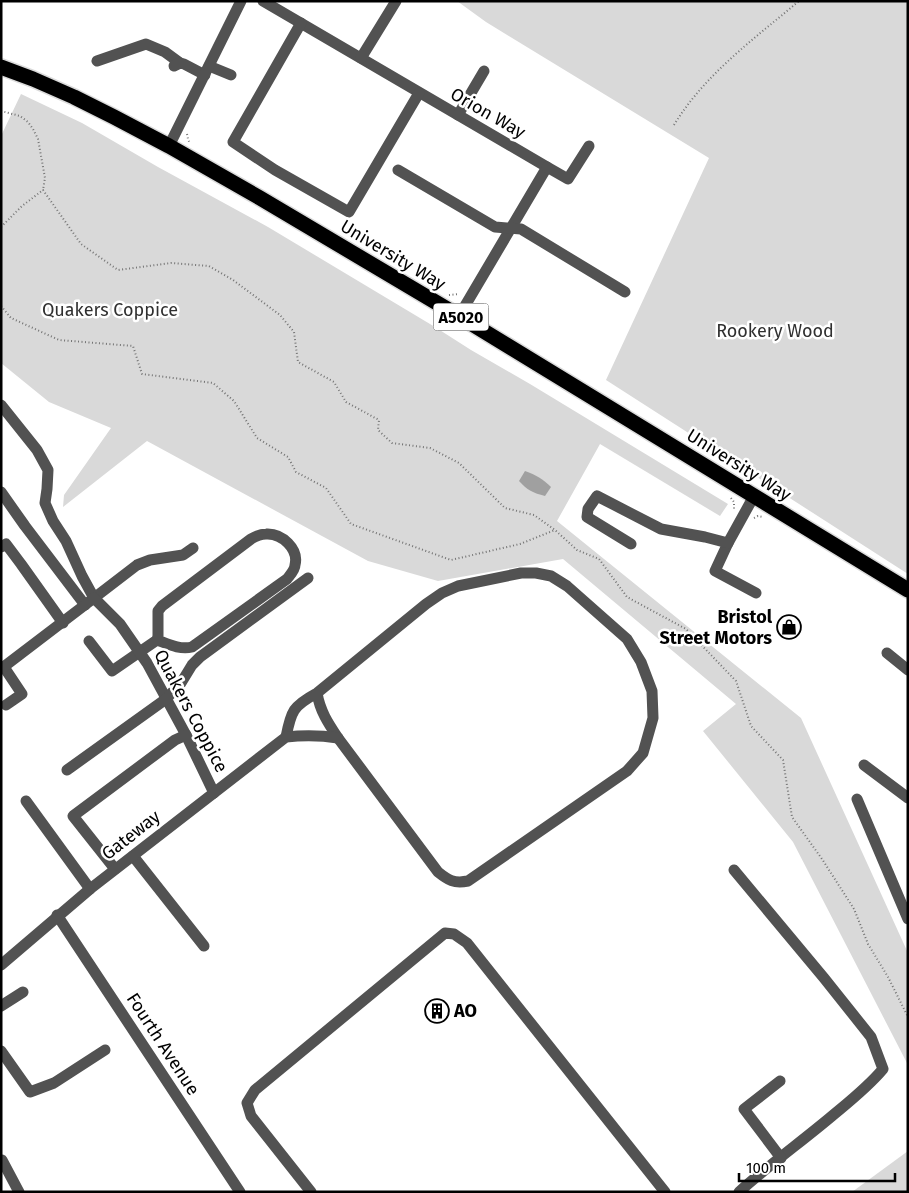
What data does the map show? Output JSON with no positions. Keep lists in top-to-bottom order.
{
  "streets": {
    "highway": ["University Way", "A5020"],
    "street": [
      "Orion Way",
      "Quakers Coppice",
      "Gateway",
      "Fourth Avenue"
    ]
  },
  "crossings": [
    ["Quakers Coppice", "Gateway"],
    ["Gateway", "Fourth Avenue"]
  ],
  "parks": ["Quakers Coppice", "Rookery Wood"],
  "places": {
    "shop": ["Bristol Street Motors"],
    "building": ["AO"]
  },
  "scale_bar": "100 m"
}
